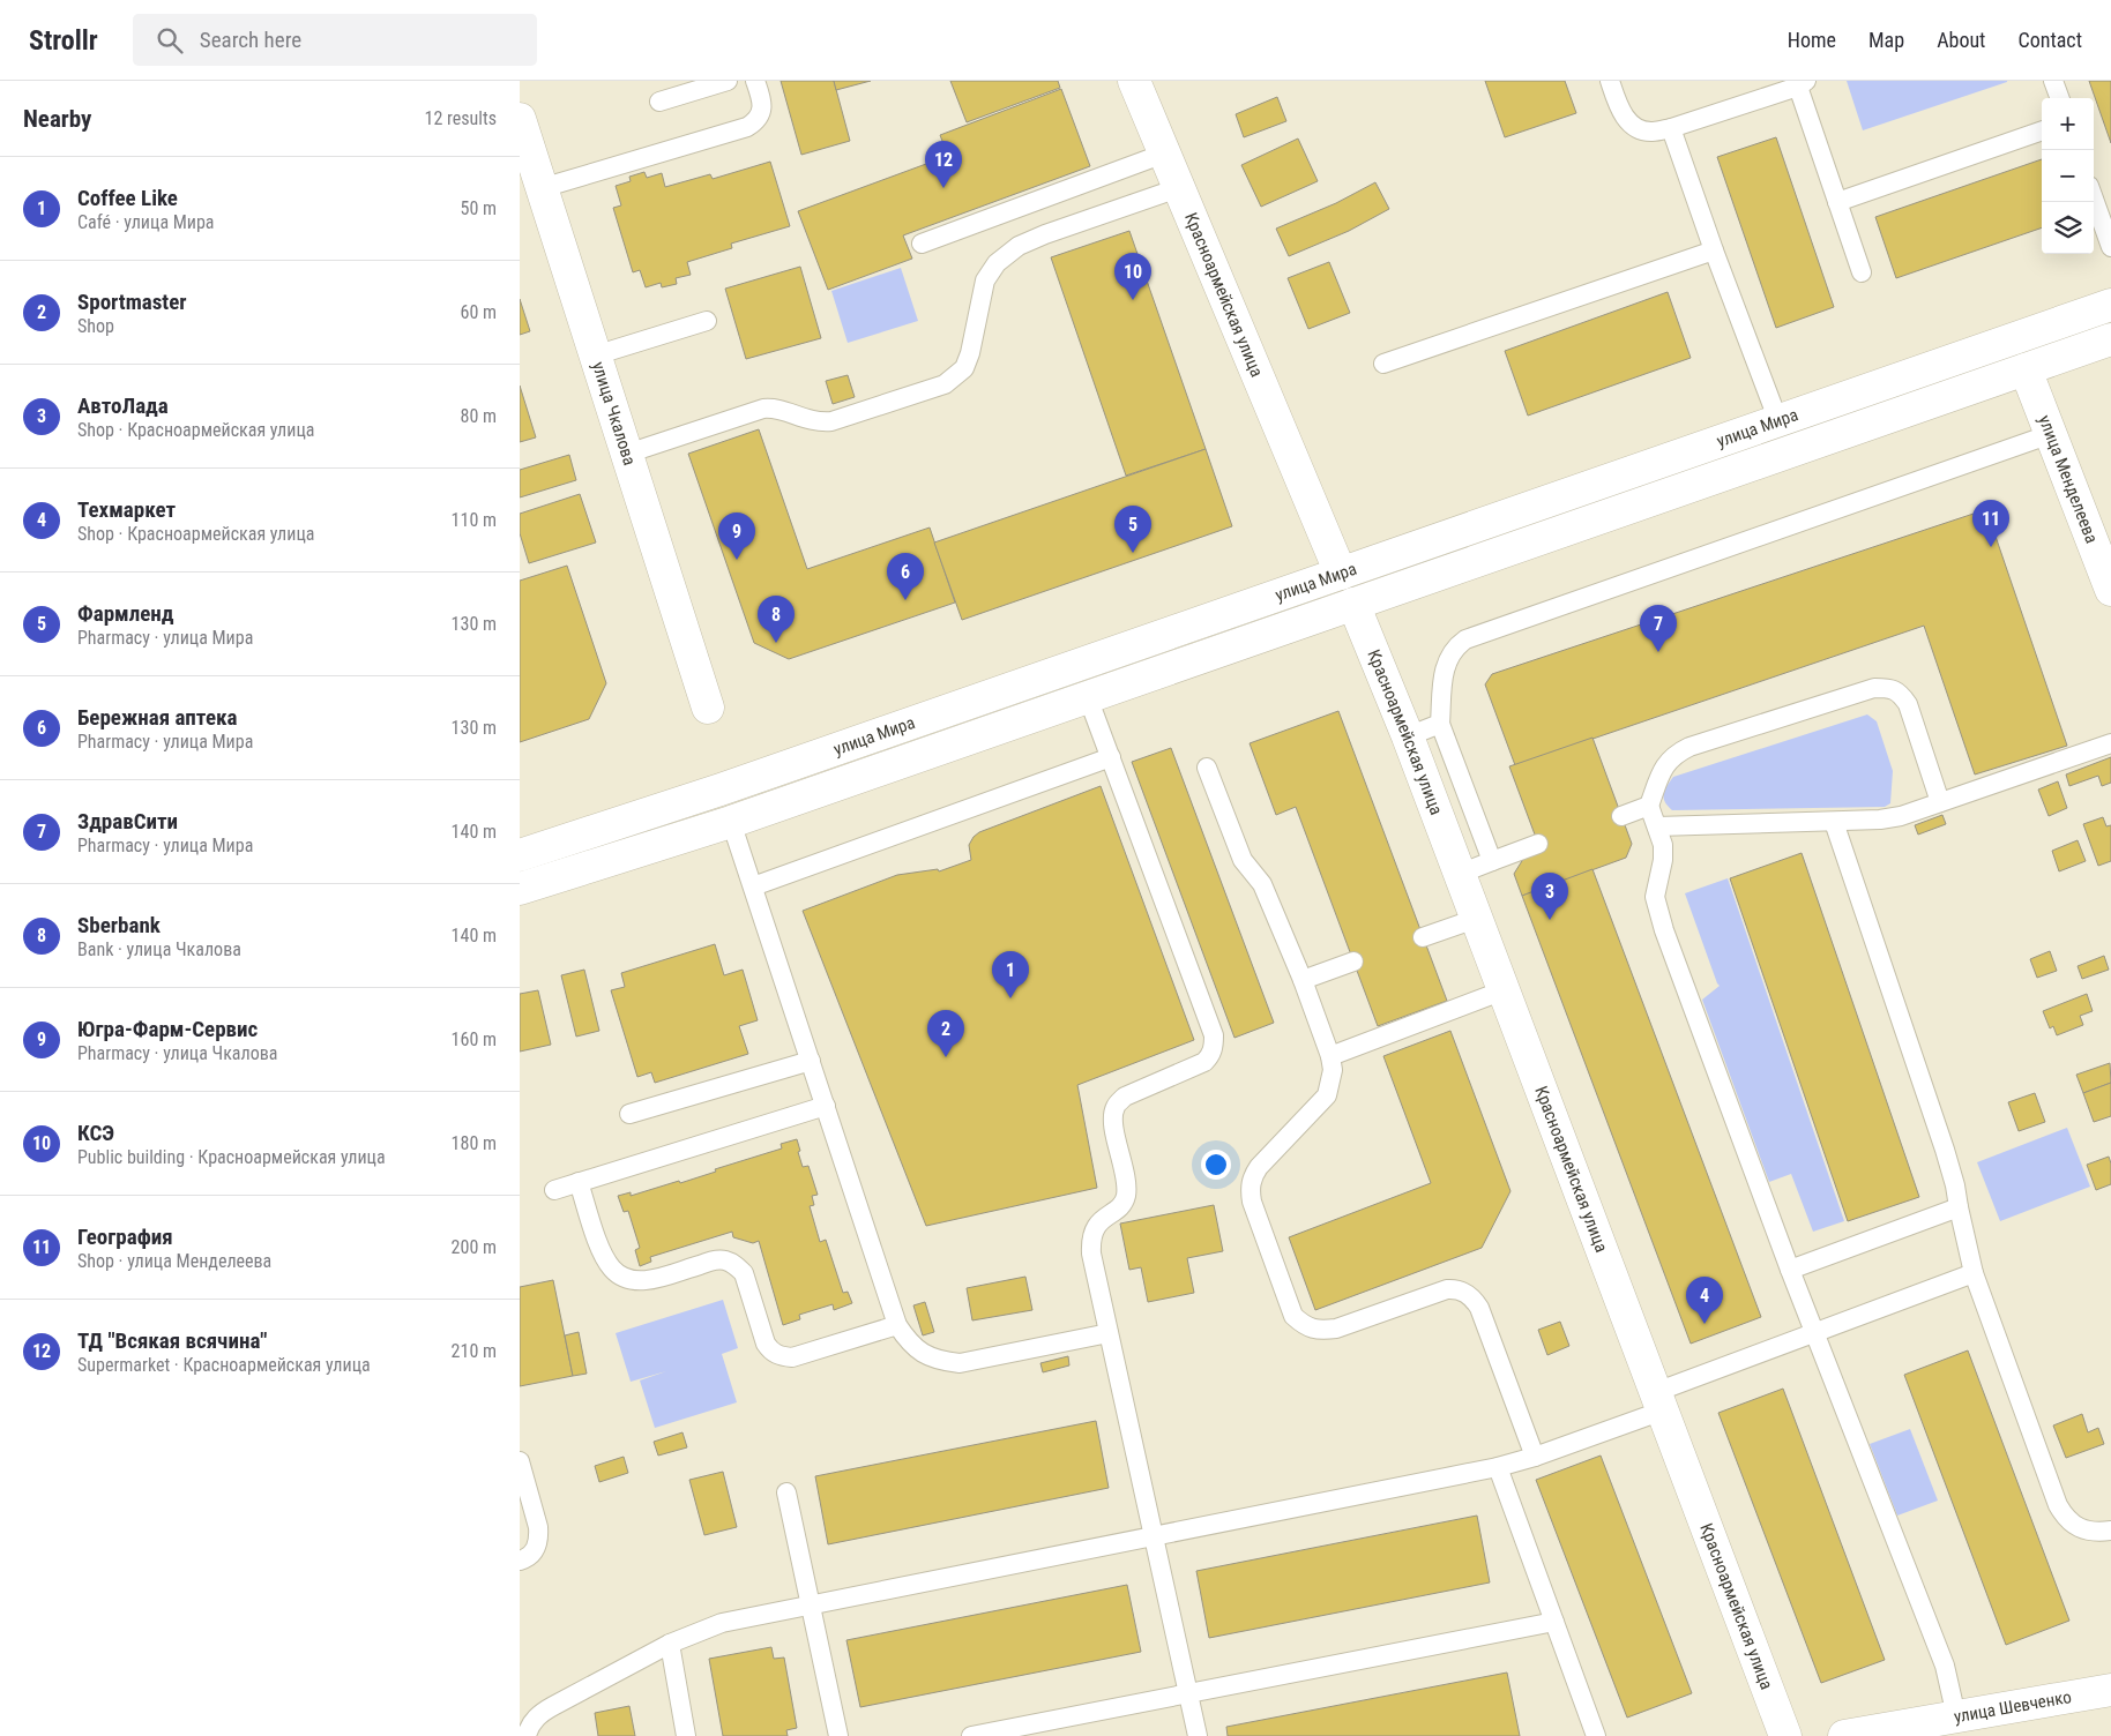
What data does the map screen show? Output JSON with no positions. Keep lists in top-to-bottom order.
{
  "streets": {
    "main road": [
      "Красноармейская улица",
      "улица Чкалова",
      "улица Мира",
      "улица Менделеева",
      "улица Шевченко"
    ]
  },
  "crossings": [
    ["Красноармейская улица", "улица Мира"],
    ["улица Мира", "улица Менделеева"]
  ],
  "page": {
    "header": "Strollr",
    "search": "Search here",
    "nav": [
      "Home",
      "Map",
      "About",
      "Contact"
    ],
    "heading": ["Nearby", "12 results"],
    "map_buttons": ["+", "−"],
    "pins": [
      "12",
      "10",
      "11",
      "5",
      "9",
      "6",
      "8",
      "7",
      "3",
      "1",
      "2",
      "4"
    ],
    "list": [
      {
        "mark": "1",
        "name": "Coffee Like",
        "note": "Café · улица Мира",
        "value": "50 m"
      },
      {
        "mark": "2",
        "name": "Sportmaster",
        "note": "Shop",
        "value": "60 m"
      },
      {
        "mark": "3",
        "name": "АвтоЛада",
        "note": "Shop · Красноармейская улица",
        "value": "80 m"
      },
      {
        "mark": "4",
        "name": "Техмаркет",
        "note": "Shop · Красноармейская улица",
        "value": "110 m"
      },
      {
        "mark": "5",
        "name": "Фармленд",
        "note": "Pharmacy · улица Мира",
        "value": "130 m"
      },
      {
        "mark": "6",
        "name": "Бережная аптека",
        "note": "Pharmacy · улица Мира",
        "value": "130 m"
      },
      {
        "mark": "7",
        "name": "ЗдравСити",
        "note": "Pharmacy · улица Мира",
        "value": "140 m"
      },
      {
        "mark": "8",
        "name": "Sberbank",
        "note": "Bank · улица Чкалова",
        "value": "140 m"
      },
      {
        "mark": "9",
        "name": "Югра-Фарм-Сервис",
        "note": "Pharmacy · улица Чкалова",
        "value": "160 m"
      },
      {
        "mark": "10",
        "name": "КСЭ",
        "note": "Public building · Красноармейская улица",
        "value": "180 m"
      },
      {
        "mark": "11",
        "name": "География",
        "note": "Shop · улица Менделеева",
        "value": "200 m"
      },
      {
        "mark": "12",
        "name": "ТД \"Всякая всячина\"",
        "note": "Supermarket · Красноармейская улица",
        "value": "210 m"
      }
    ]
  }
}
